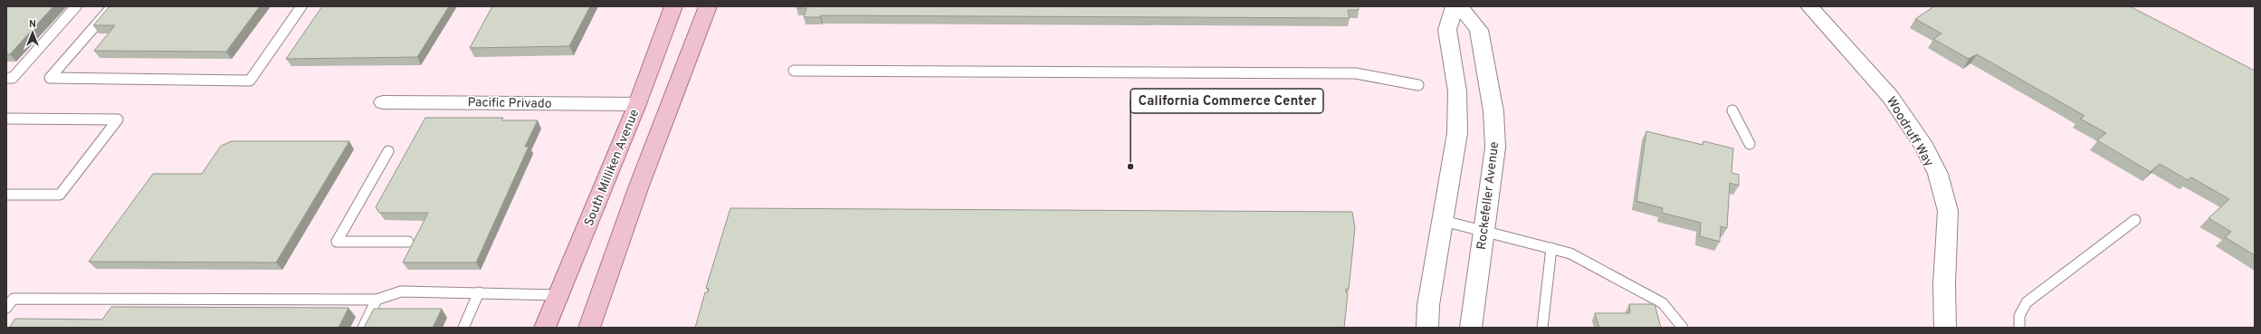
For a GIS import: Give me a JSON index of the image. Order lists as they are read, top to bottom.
{
  "streets": {
    "main road": ["South Milliken Avenue"],
    "street": ["Pacific Privado", "Woodruff Way", "Rockefeller Avenue"]
  },
  "crossings": [
    ["Pacific Privado", "South Milliken Avenue"]
  ],
  "places": ["California Commerce Center"],
  "north": "top"
}
